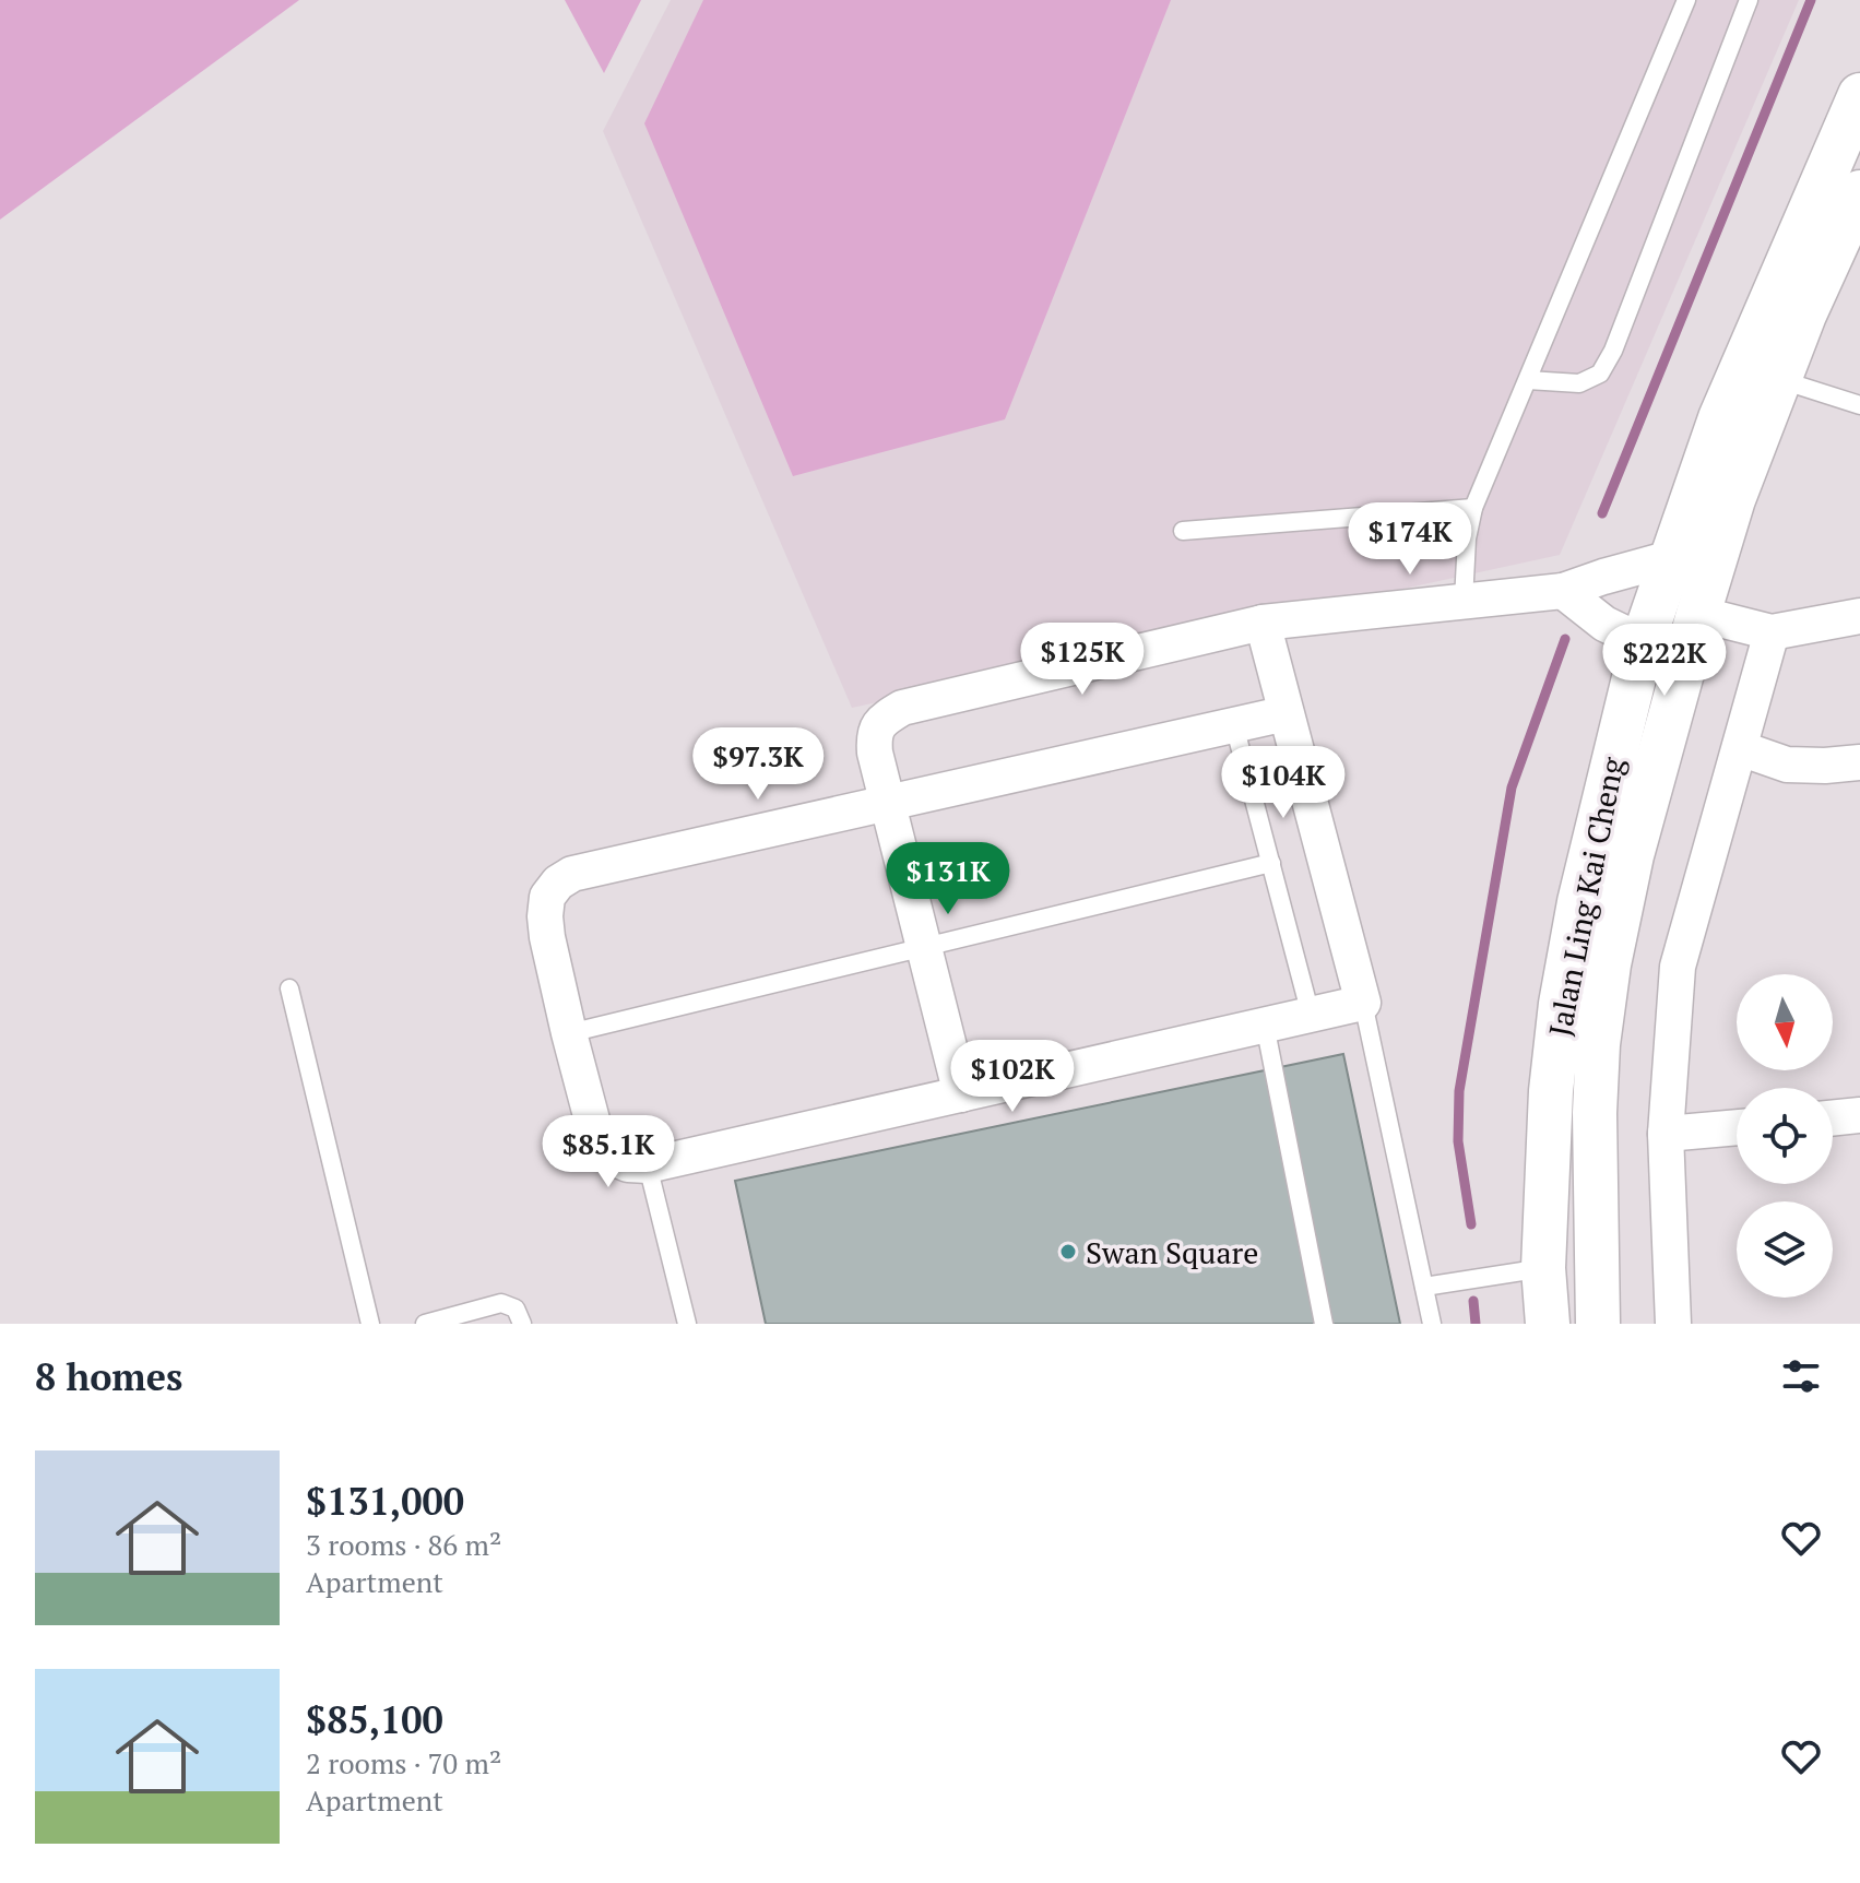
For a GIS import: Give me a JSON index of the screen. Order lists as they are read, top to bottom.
{
  "streets": {
    "street": ["Jalan Ling Kai Cheng"]
  },
  "places": ["Swan Square"],
  "north": "bottom",
  "page": {
    "price": [
      "$174K",
      "$125K",
      "$222K",
      "$97.3K",
      "$104K",
      "$131K",
      "$102K",
      "$85.1K"
    ],
    "heading": "8 homes",
    "list": [
      {
        "name": "$131,000",
        "note": "3 rooms · 86 m² · Apartment"
      },
      {
        "name": "$85,100",
        "note": "2 rooms · 70 m² · Apartment"
      }
    ]
  }
}
